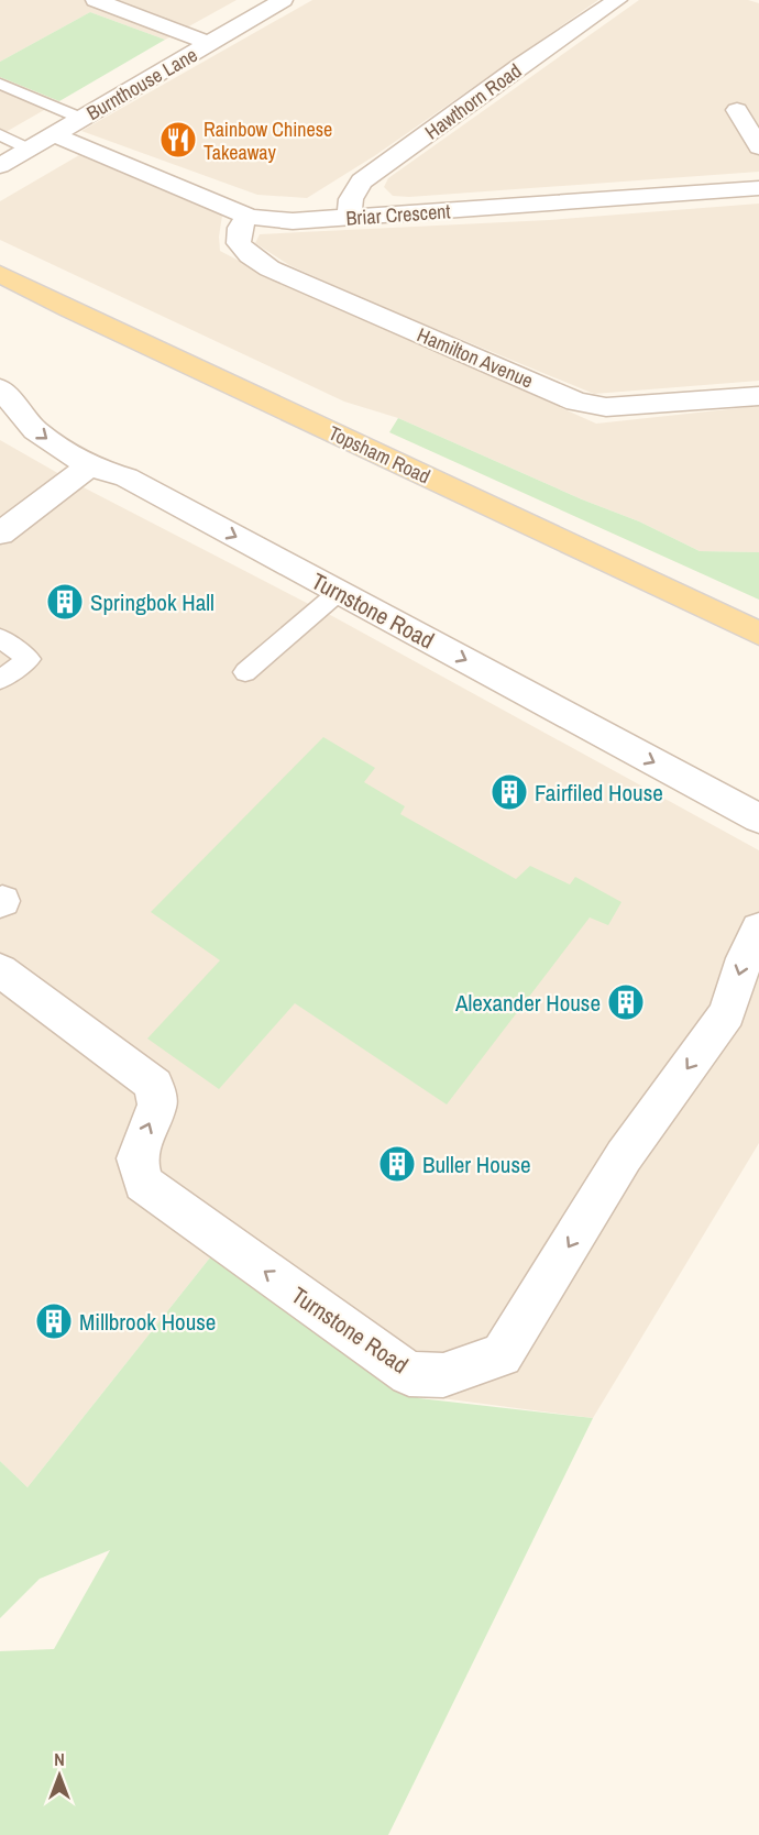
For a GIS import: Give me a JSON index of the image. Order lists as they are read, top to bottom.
{
  "streets": {
    "main road": ["Topsham Road"],
    "street": [
      "Burnthouse Lane",
      "Hawthorn Road",
      "Briar Crescent",
      "Hamilton Avenue",
      "Turnstone Road"
    ]
  },
  "crossings": [
    ["Burnthouse Lane", "Briar Crescent"],
    ["Hawthorn Road", "Briar Crescent"],
    ["Briar Crescent", "Hamilton Avenue"]
  ],
  "places": {
    "restaurant": ["Rainbow Chinese Takeaway"],
    "building": [
      "Springbok Hall",
      "Fairfiled House",
      "Alexander House",
      "Buller House",
      "Millbrook House"
    ]
  },
  "north": "top"
}
